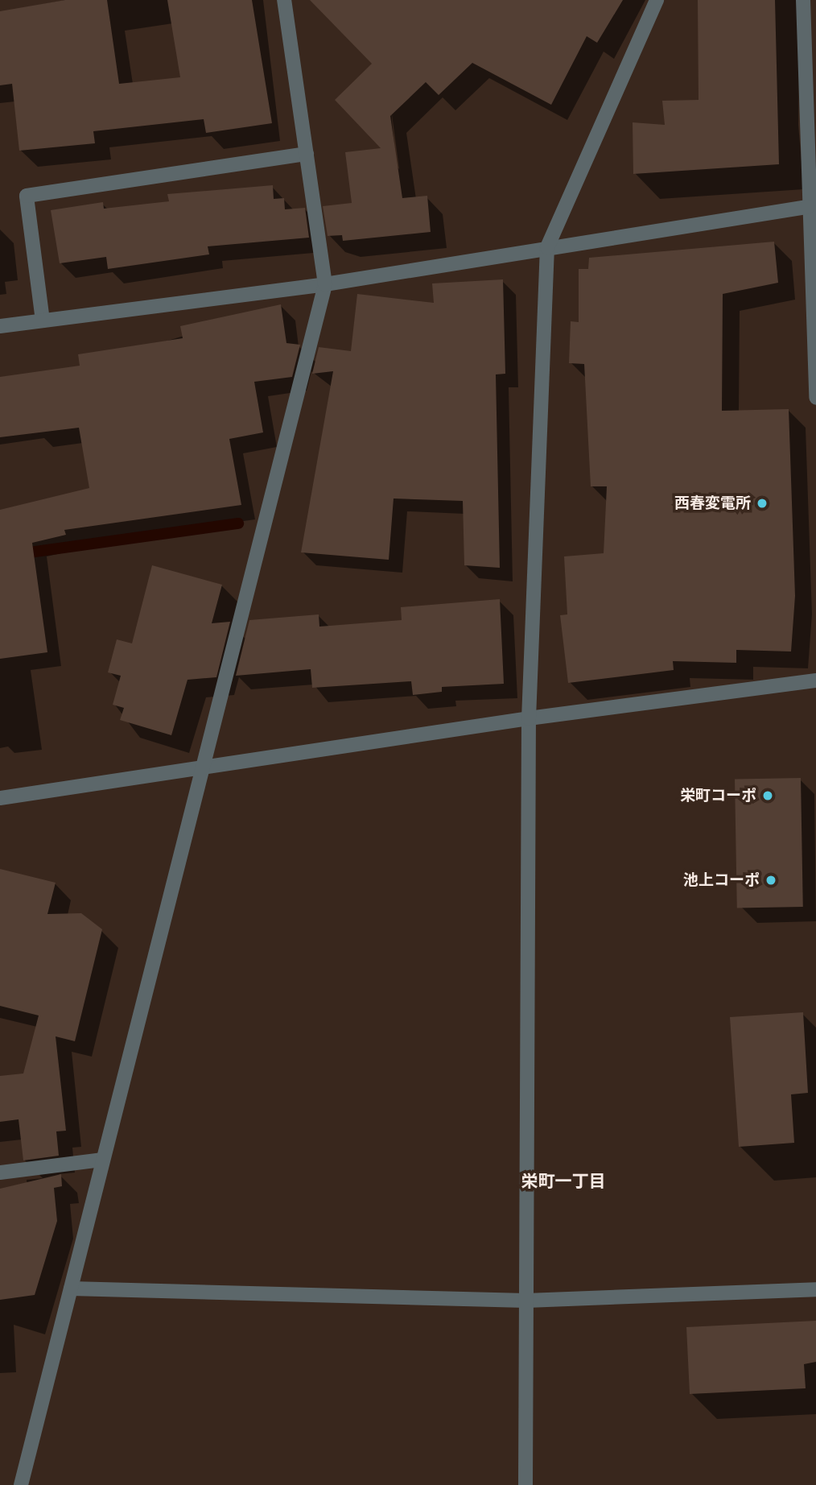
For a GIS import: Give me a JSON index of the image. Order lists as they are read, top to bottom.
{
  "districts": ["栄町一丁目"],
  "places": ["西春変電所", "栄町コーポ", "池上コーポ"]
}
